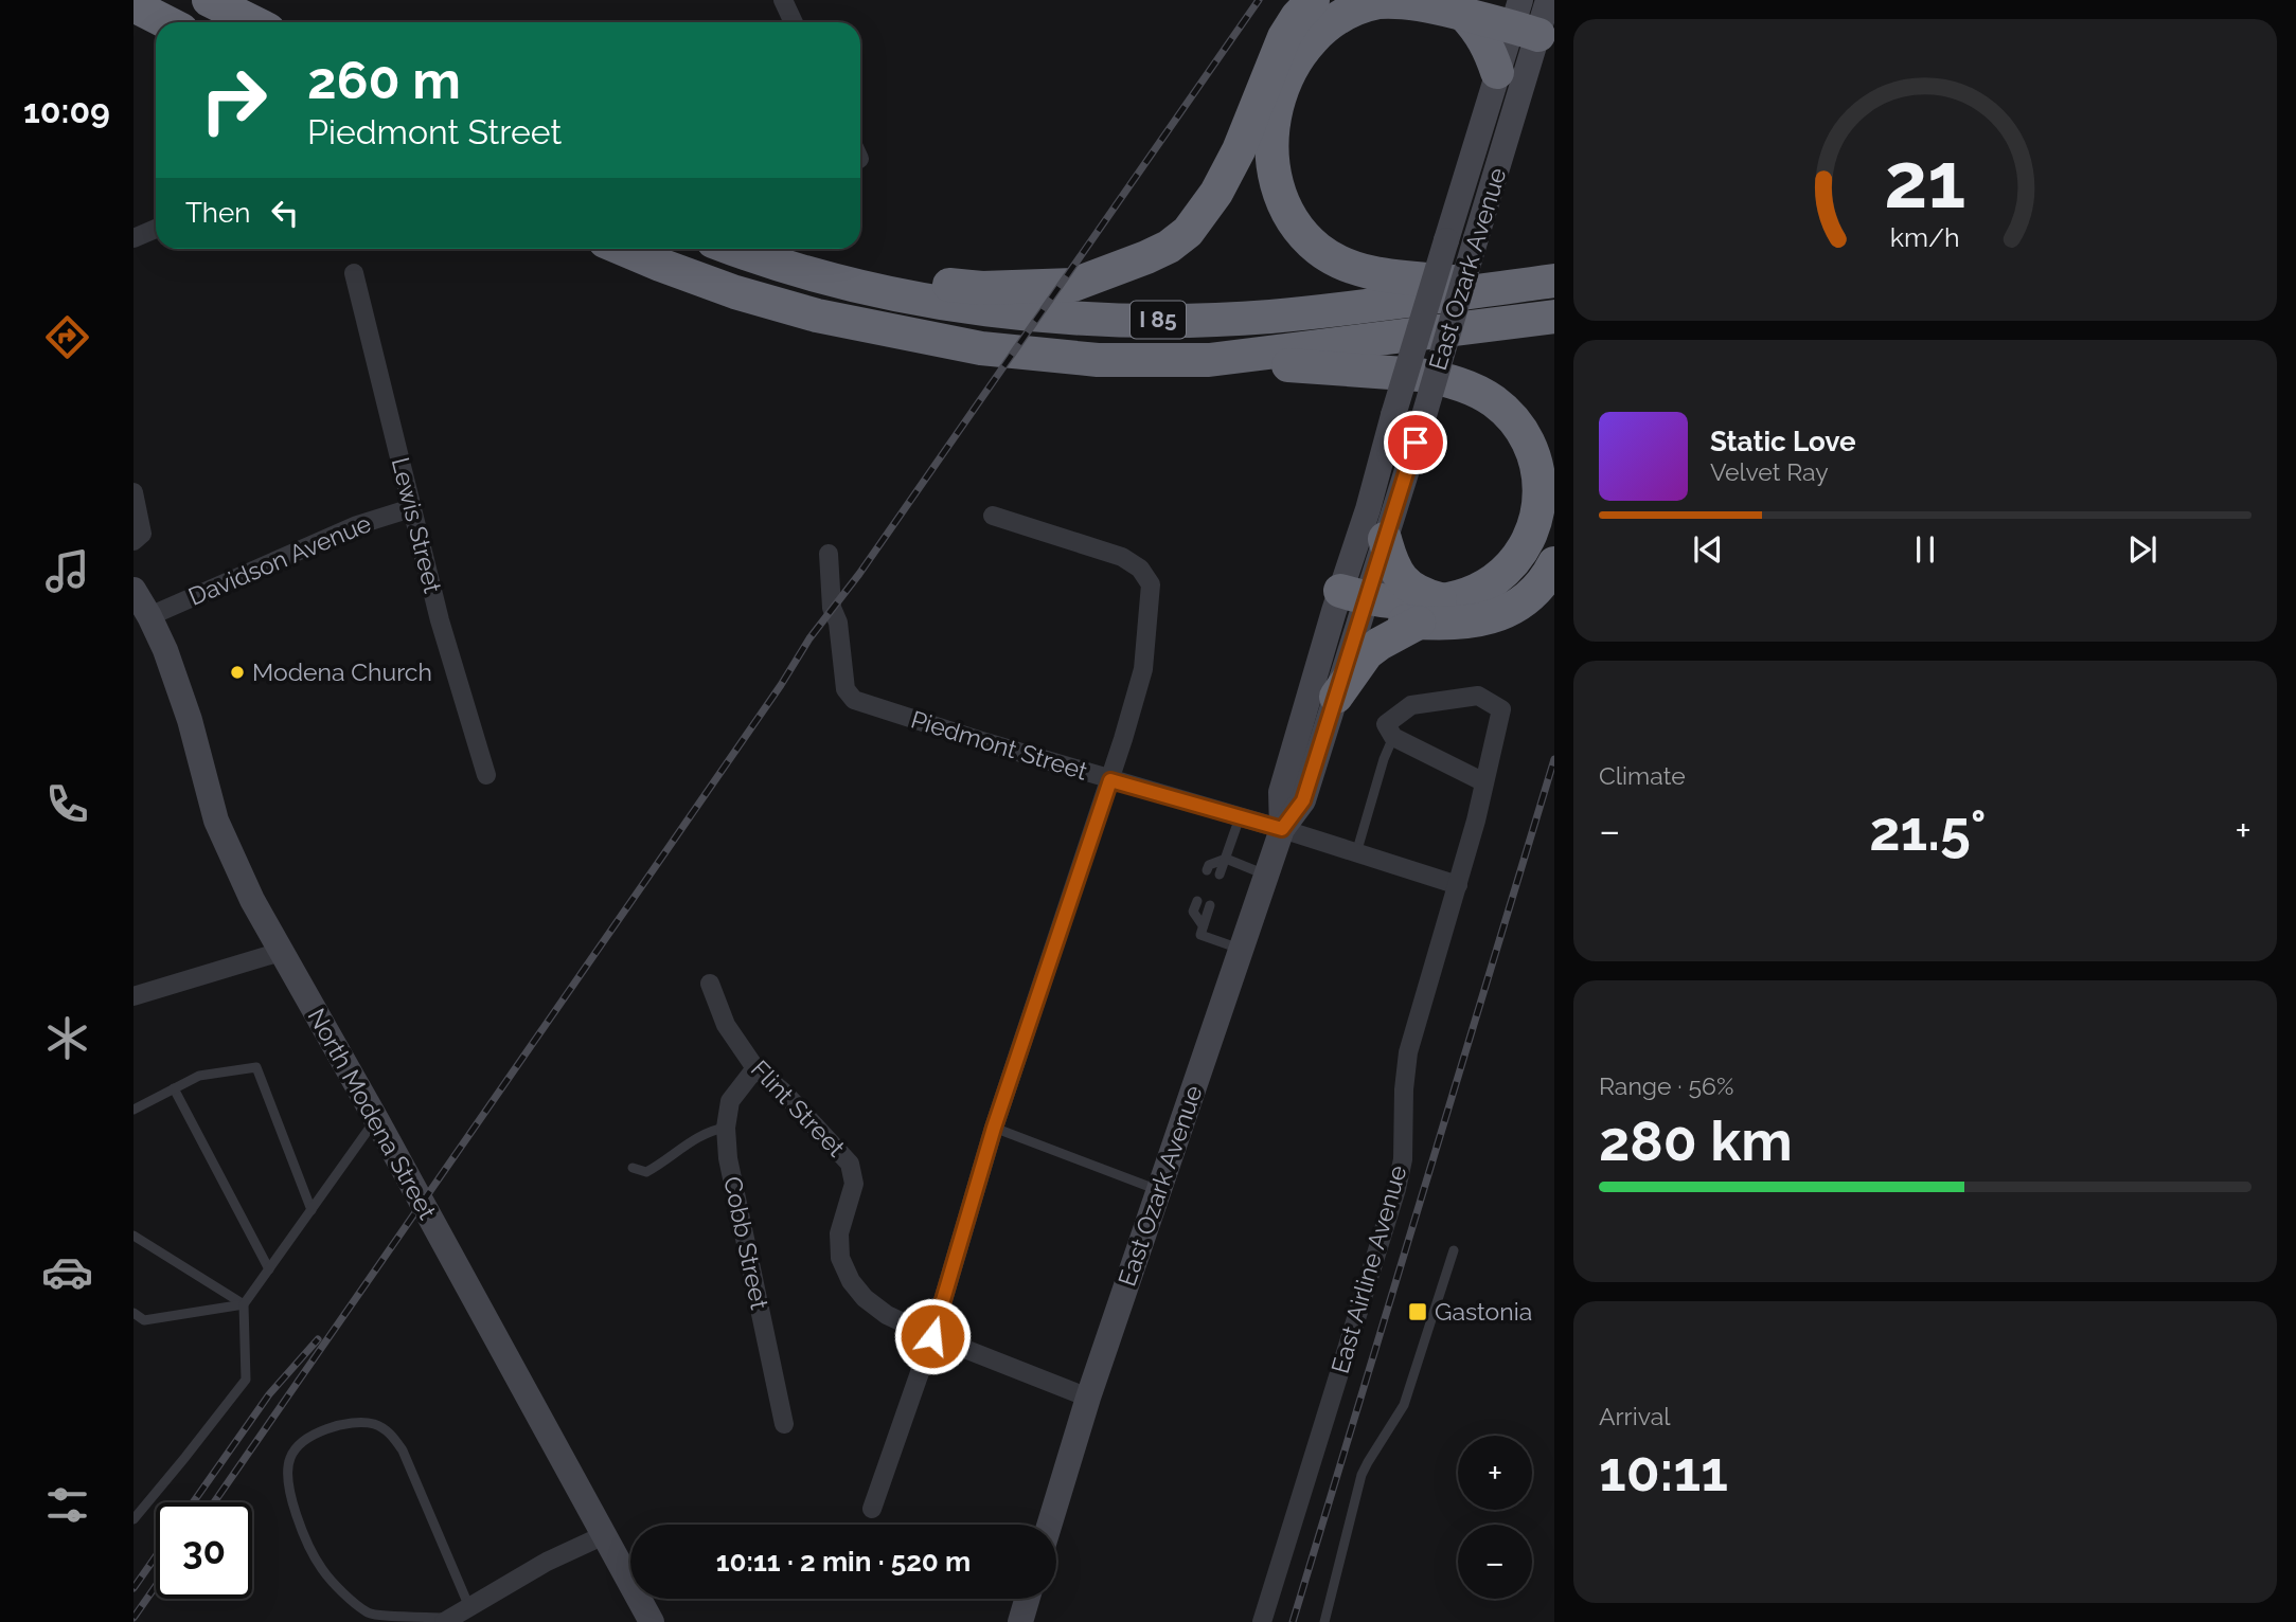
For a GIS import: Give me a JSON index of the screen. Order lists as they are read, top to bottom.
{
  "streets": {
    "highway": ["I 85"],
    "main road": ["East Ozark Avenue", "North Modena Street"],
    "street": [
      "Lewis Street",
      "Davidson Avenue",
      "Piedmont Street",
      "Flint Street",
      "Cobb Street",
      "East Airline Avenue"
    ]
  },
  "crossings": [
    ["East Ozark Avenue", "Piedmont Street"],
    ["East Ozark Avenue", "Flint Street"],
    ["Lewis Street", "Davidson Avenue"],
    ["Davidson Avenue", "North Modena Street"],
    ["Piedmont Street", "East Airline Avenue"],
    ["Flint Street", "Cobb Street"]
  ],
  "places": {
    "other": ["Modena Church"],
    "transit": ["Gastonia"]
  },
  "page": {
    "tabs": "10:09",
    "turn": ["260 m", "Piedmont Street"],
    "then": "Then",
    "song": ["Static Love", "Velvet Ray"],
    "tile": [
      "Climate",
      ["Range · 56%", "280 km"],
      ["Arrival", "10:11"]
    ],
    "heat": ["−", "21.5°", "+"],
    "map_buttons": ["+", "−"],
    "limit": "30",
    "trip": "10:11 · 2 min · 520 m",
    "gauge": ["21", "km/h"]
  }
}
